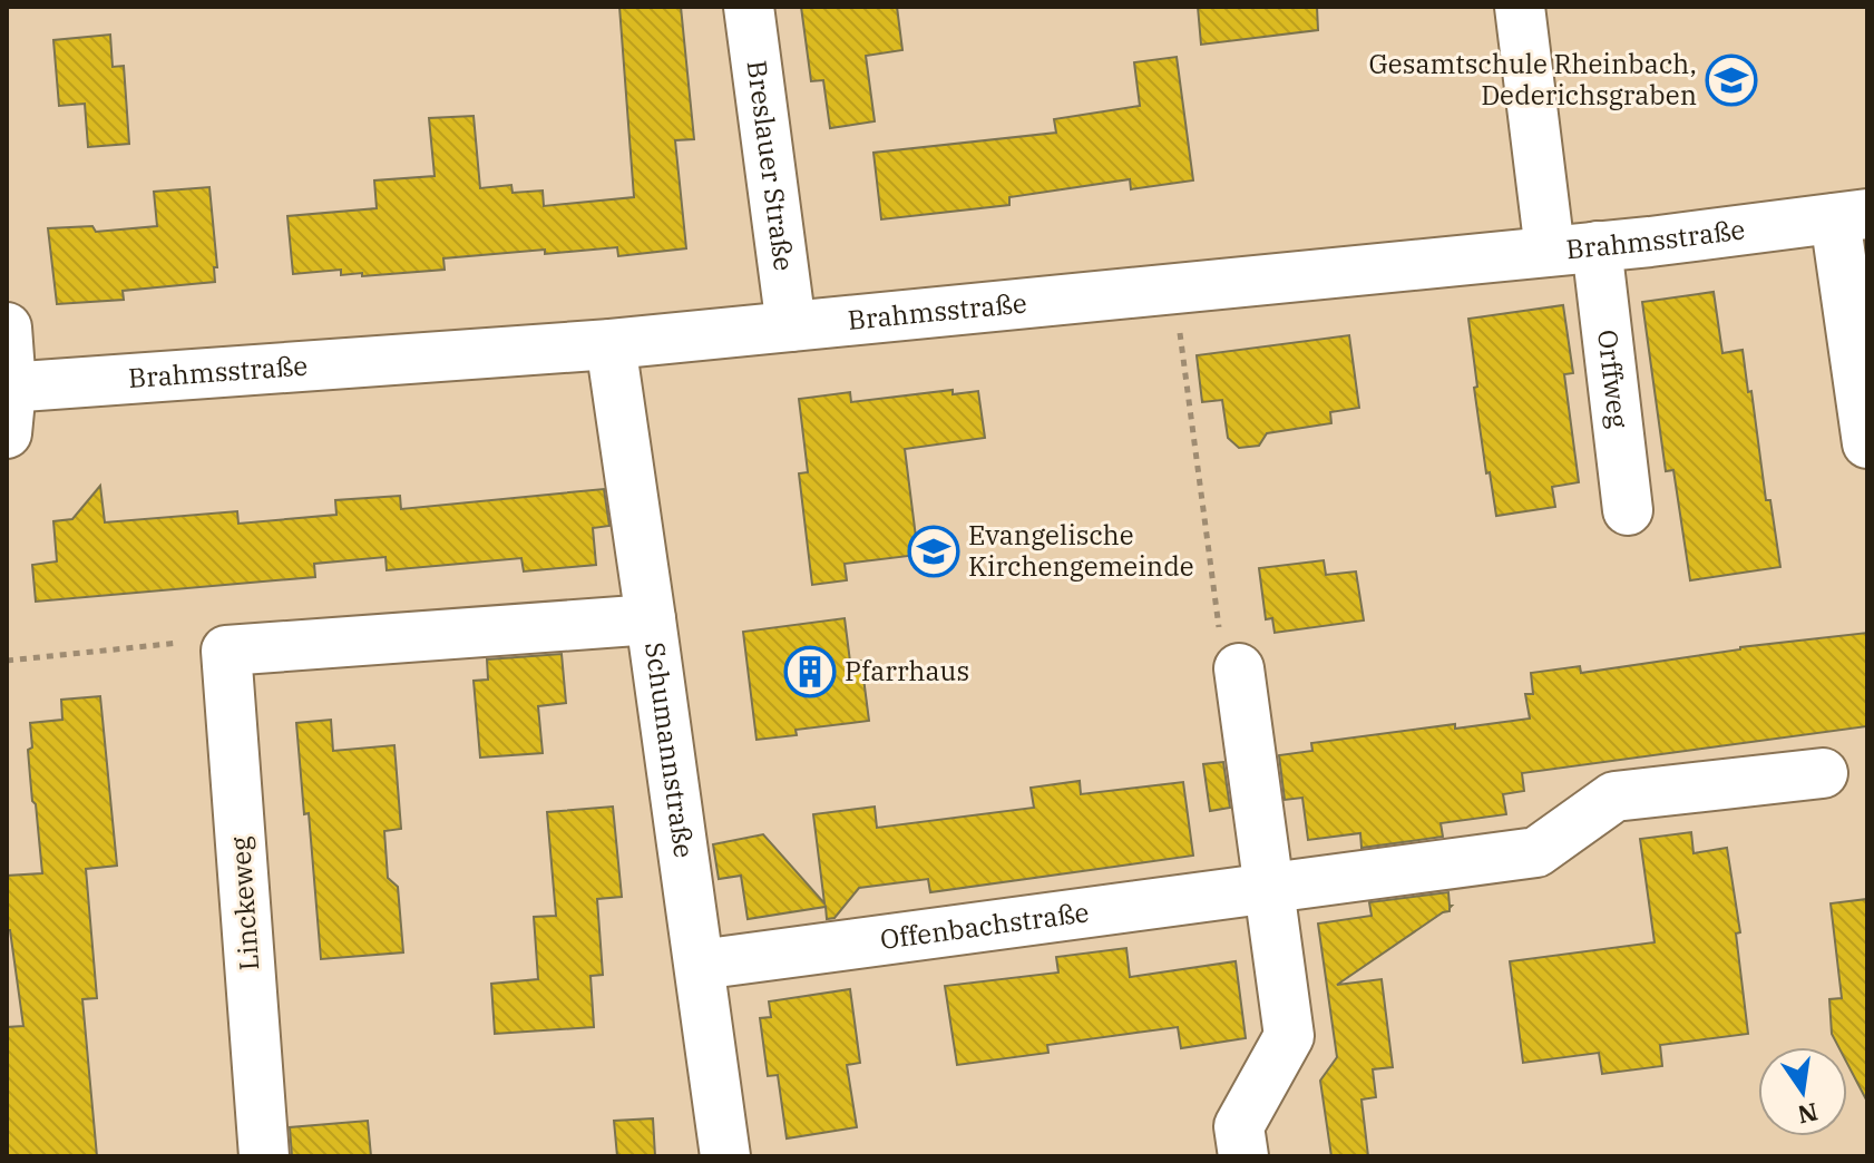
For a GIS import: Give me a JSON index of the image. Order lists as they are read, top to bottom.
{
  "streets": {
    "street": [
      "Breslauer Straße",
      "Brahmsstraße",
      "Orffweg",
      "Schumannstraße",
      "Linckeweg",
      "Offenbachstraße"
    ]
  },
  "crossings": [
    ["Breslauer Straße", "Brahmsstraße"],
    ["Brahmsstraße", "Orffweg"],
    ["Brahmsstraße", "Schumannstraße"],
    ["Schumannstraße", "Offenbachstraße"]
  ],
  "places": {
    "school or university": ["Gesamtschule Rheinbach, Dederichsgraben", "Evangelische Kirchengemeinde"],
    "building": ["Pfarrhaus"]
  },
  "north": "bottom"
}
